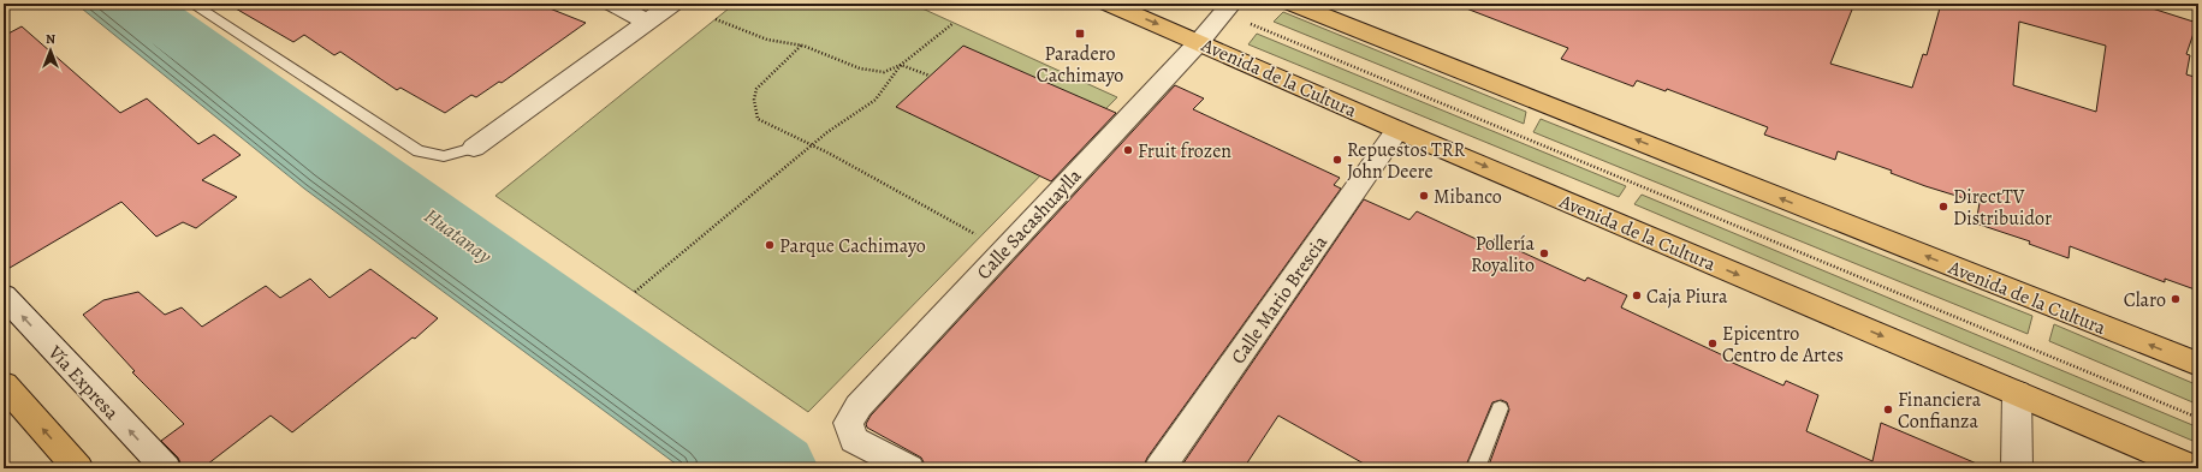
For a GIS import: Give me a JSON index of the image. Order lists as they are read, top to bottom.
{
  "streets": {
    "main road": ["Avenida de la Cultura"],
    "street": ["Calle Sacashuaylla", "Calle Mario Brescia", "Vía Expresa"]
  },
  "crossings": [
    ["Avenida de la Cultura", "Calle Sacashuaylla"],
    ["Avenida de la Cultura", "Calle Mario Brescia"]
  ],
  "one_way": ["Vía Expresa"],
  "water": ["Huatanay"],
  "places": {
    "transit": ["Paradero Cachimayo"],
    "other": [
      "Fruit frozen",
      "Repuestos TRR John Deere",
      "Mibanco",
      "DirectTV Distribuidor",
      "Parque Cachimayo",
      "Pollería Royalito",
      "Caja Piura",
      "Claro",
      "Epicentro Centro de Artes",
      "Financiera Confianza"
    ]
  },
  "north": "top"
}
